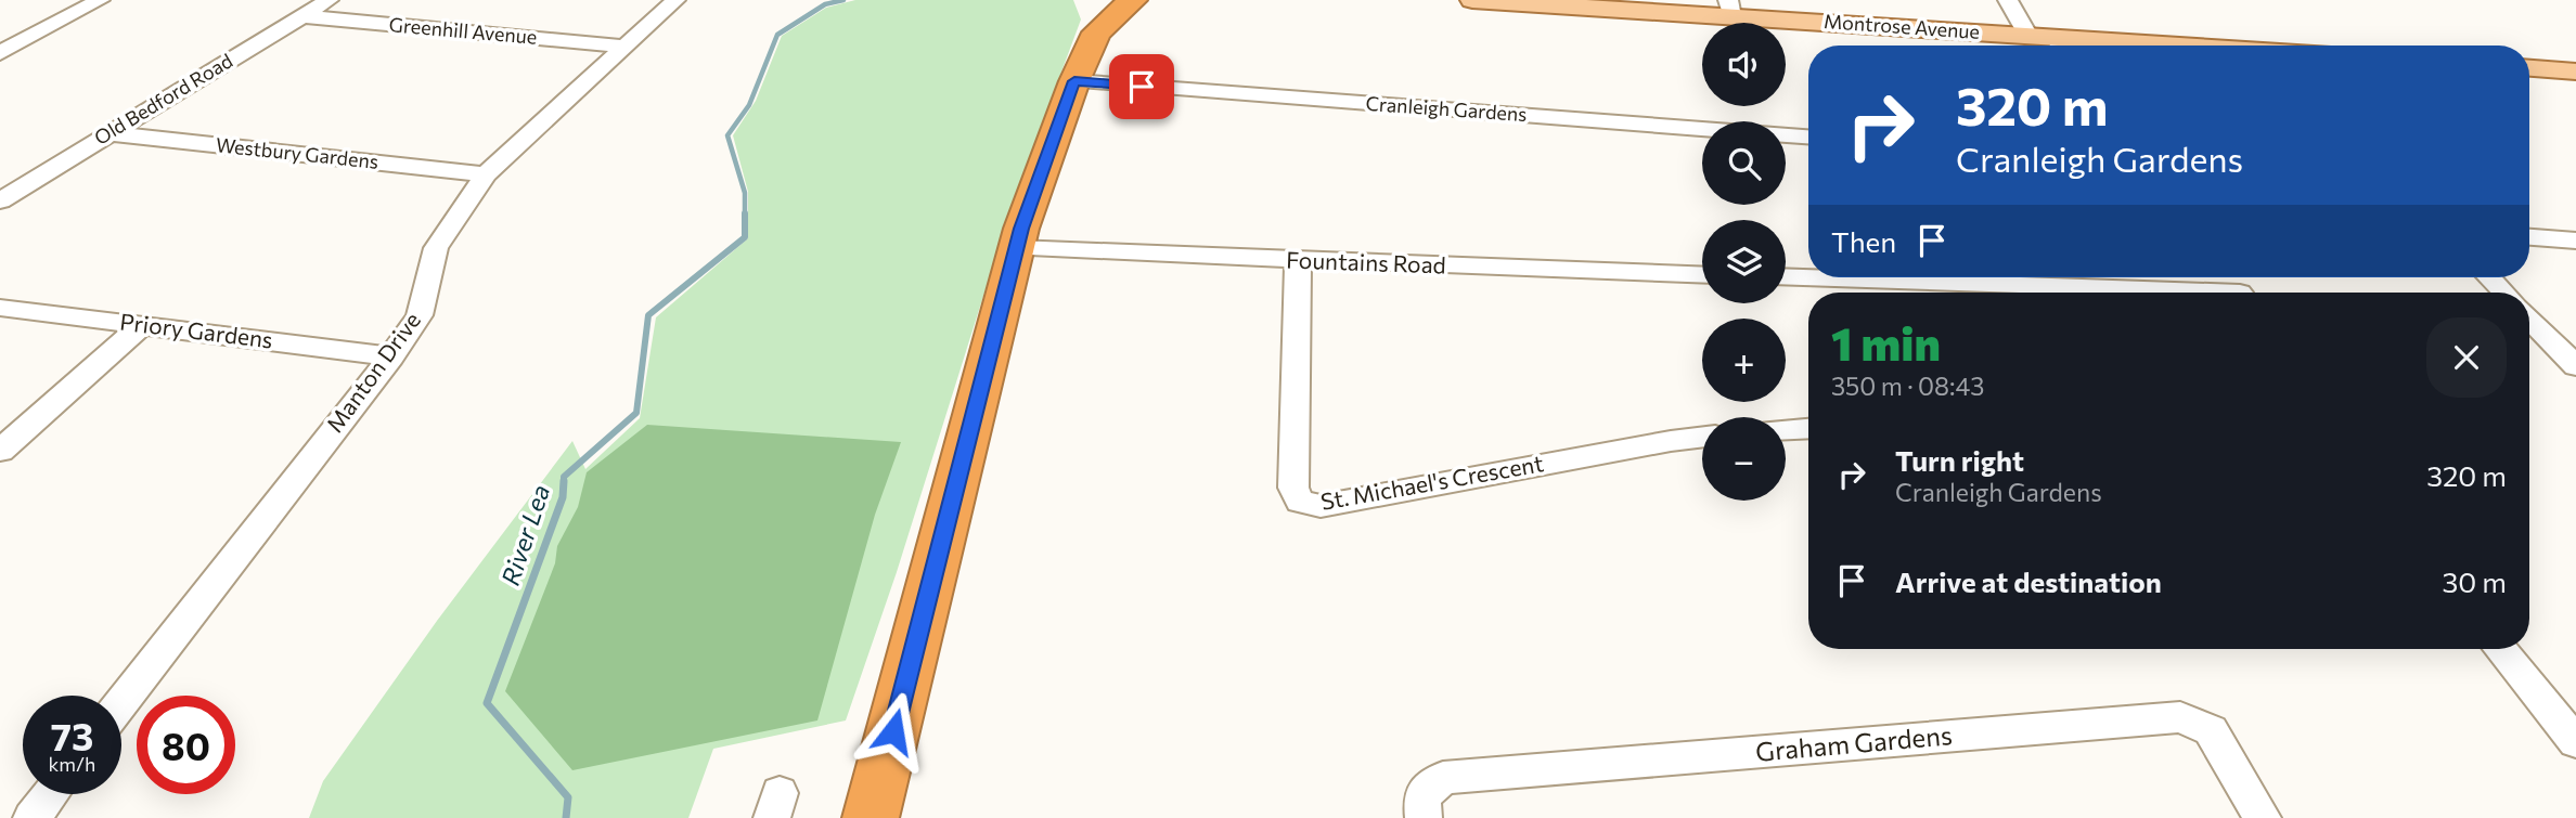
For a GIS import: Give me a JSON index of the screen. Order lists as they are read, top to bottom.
{
  "streets": {
    "main road": ["Montrose Avenue"],
    "street": [
      "Greenhill Avenue",
      "Old Bedford Road",
      "Cranleigh Gardens",
      "Westbury Gardens",
      "Fountains Road",
      "Priory Gardens",
      "Manton Drive",
      "St. Michael's Crescent",
      "Graham Gardens"
    ]
  },
  "crossings": [
    ["Greenhill Avenue", "Old Bedford Road"],
    ["Greenhill Avenue", "Manton Drive"],
    ["Old Bedford Road", "Westbury Gardens"],
    ["Westbury Gardens", "Manton Drive"],
    ["Fountains Road", "St. Michael's Crescent"],
    ["Priory Gardens", "Manton Drive"]
  ],
  "water": ["River Lea"],
  "page": {
    "map_buttons": ["+", "−"],
    "turn": ["320 m", "Cranleigh Gardens"],
    "then": "Then",
    "heading": ["1 min", "350 m · 08:43"],
    "list": [
      {
        "name": "Turn right",
        "note": "Cranleigh Gardens",
        "value": "320 m"
      },
      {
        "name": "Arrive at destination",
        "value": "30 m"
      }
    ],
    "speed": "73 km/h",
    "limit": "80"
  }
}
